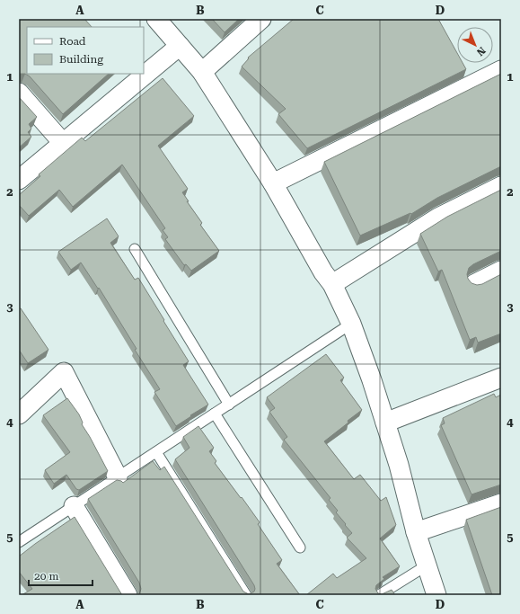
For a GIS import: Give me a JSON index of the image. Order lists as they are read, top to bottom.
{
  "legend": ["Road", "Building"],
  "scale_bar": "20 m",
  "north": "bottom right",
  "grid": {
    "columns": [
      "A",
      "B",
      "C",
      "D"
    ],
    "rows": [
      "1",
      "2",
      "3",
      "4",
      "5"
    ]
  }
}
